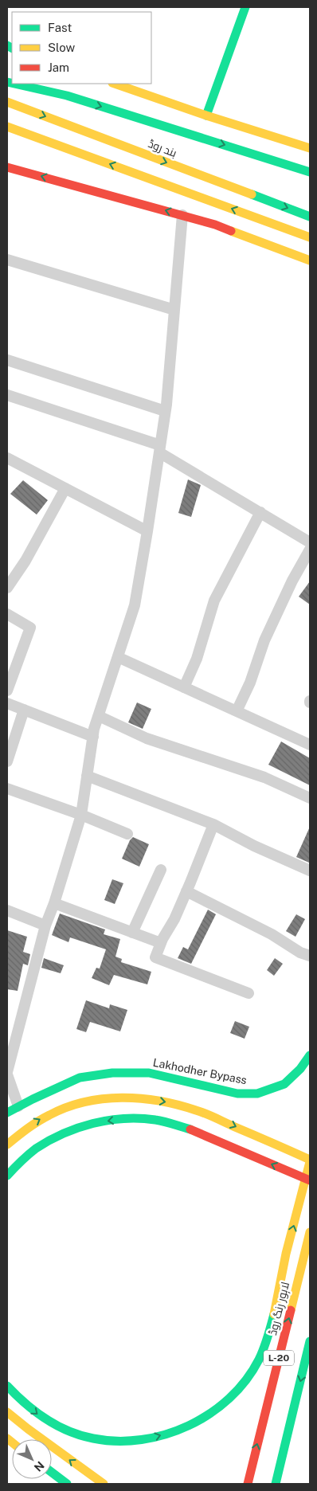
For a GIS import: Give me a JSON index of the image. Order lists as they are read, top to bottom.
{
  "streets": {
    "main road": [
      "بند روڈ",
      "Lakhodher Bypass",
      "لاہور رنگ روڈ",
      "L-20"
    ]
  },
  "legend": ["Fast", "Slow", "Jam"],
  "north": "bottom right"
}
